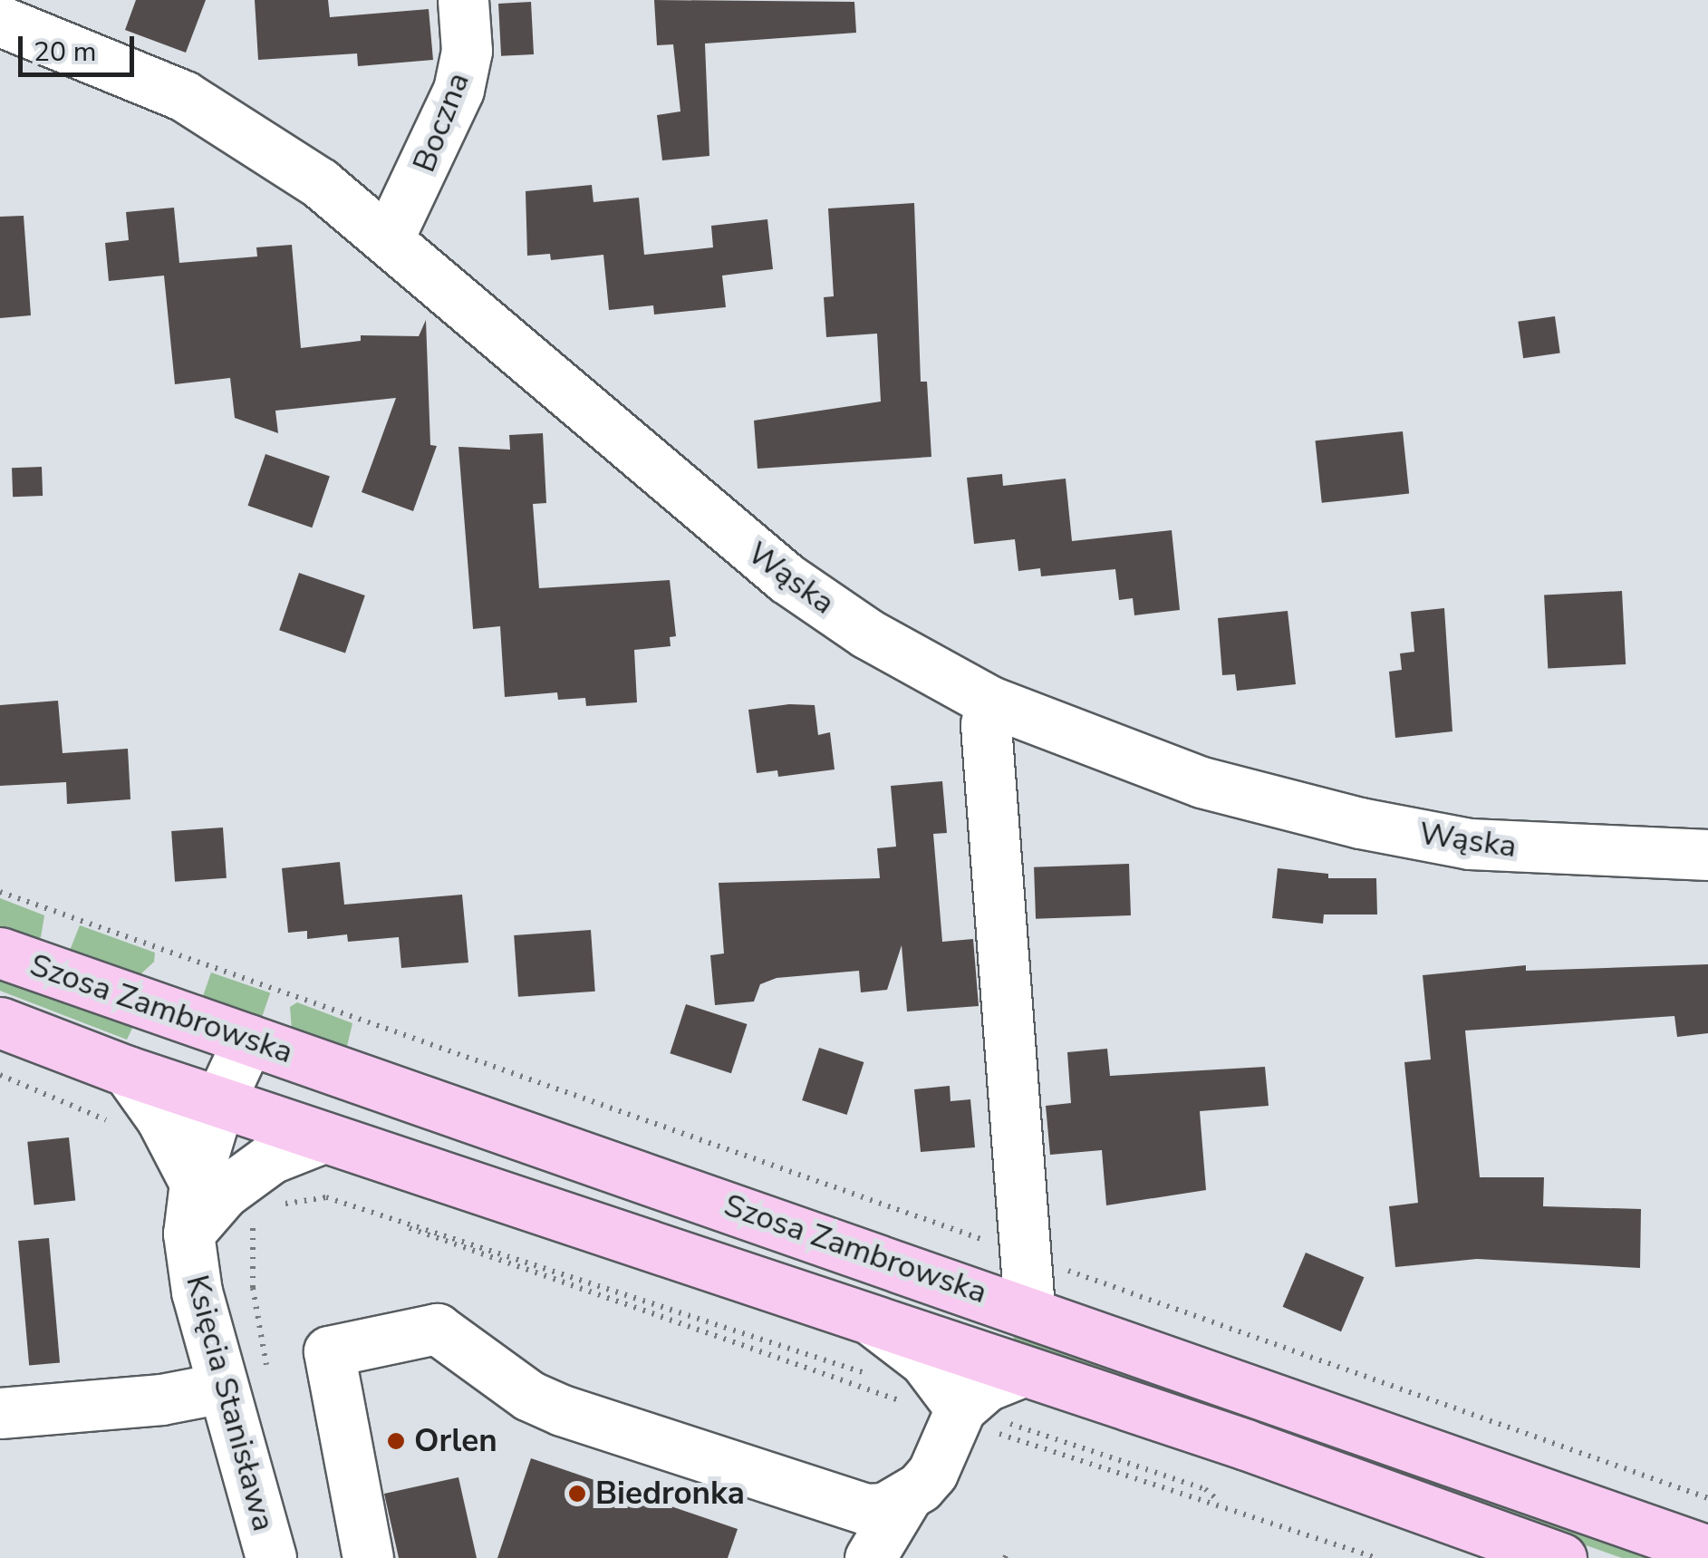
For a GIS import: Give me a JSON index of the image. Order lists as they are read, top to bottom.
{
  "streets": {
    "main road": ["Szosa Zambrowska"],
    "street": ["Boczna", "Wąska", "Księcia Stanisława"]
  },
  "crossings": [
    ["Boczna", "Wąska"],
    ["Szosa Zambrowska", "Księcia Stanisława"]
  ],
  "places": ["Orlen", "Biedronka"],
  "scale_bar": "20 m"
}
